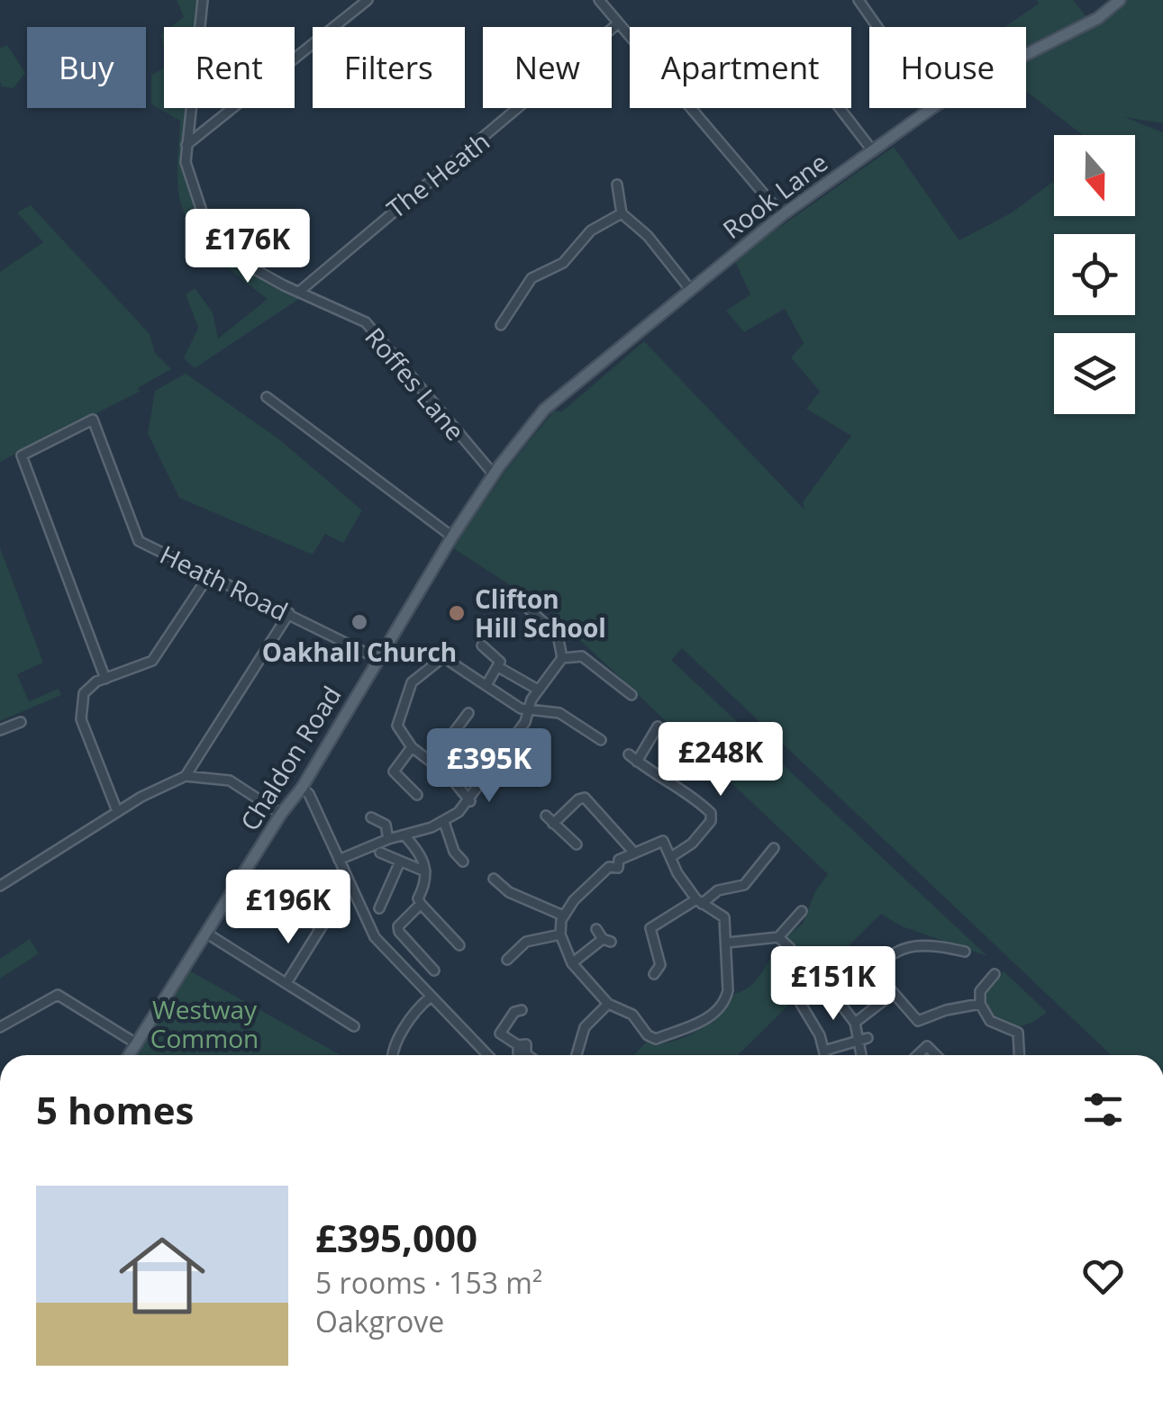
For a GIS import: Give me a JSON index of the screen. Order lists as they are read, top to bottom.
{
  "streets": {
    "main road": ["Rook Lane", "Chaldon Road"],
    "street": ["The Heath", "Roffes Lane", "Heath Road"]
  },
  "crossings": [
    ["The Heath", "Roffes Lane"],
    ["Rook Lane", "Roffes Lane"],
    ["Rook Lane", "Chaldon Road"],
    ["Roffes Lane", "Chaldon Road"],
    ["Heath Road", "Chaldon Road"]
  ],
  "parks": ["Westway Common"],
  "places": ["Clifton Hill School", "Oakhall Church"],
  "north": "bottom",
  "page": {
    "chip": [
      "Buy",
      "Rent",
      "Filters",
      "New",
      "Apartment",
      "House"
    ],
    "price": [
      "£176K",
      "£248K",
      "£395K",
      "£196K",
      "£151K"
    ],
    "heading": "5 homes",
    "list": [
      {
        "name": "£395,000",
        "note": "5 rooms · 153 m² · Oakgrove"
      }
    ]
  }
}
